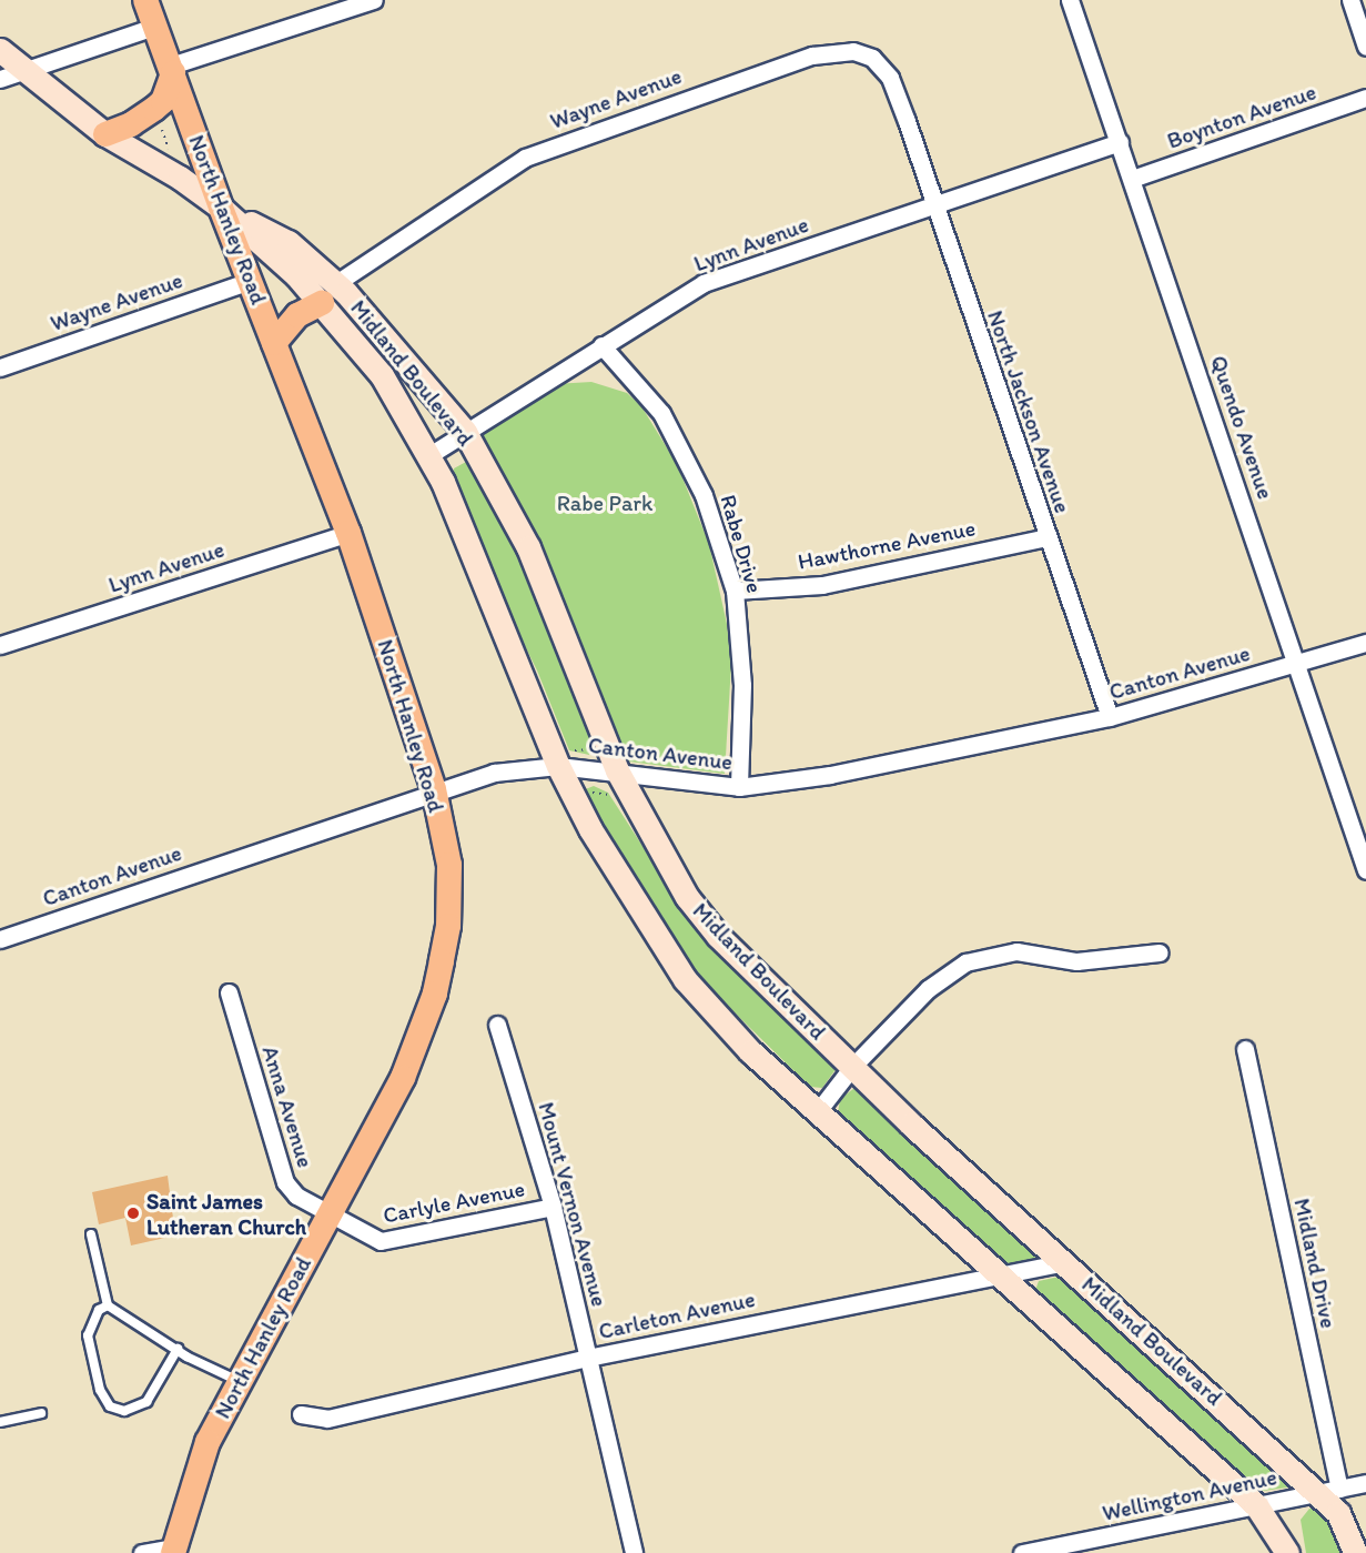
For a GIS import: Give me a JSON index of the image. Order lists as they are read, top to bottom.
{
  "streets": {
    "main road": ["North Hanley Road", "Midland Boulevard"],
    "street": [
      "Wayne Avenue",
      "Boynton Avenue",
      "Lynn Avenue",
      "North Jackson Avenue",
      "Quendo Avenue",
      "Rabe Drive",
      "Hawthorne Avenue",
      "Canton Avenue",
      "Anna Avenue",
      "Carlyle Avenue",
      "Mount Vernon Avenue",
      "Midland Drive",
      "Carleton Avenue",
      "Wellington Avenue"
    ]
  },
  "crossings": [
    ["Wayne Avenue", "North Hanley Road"],
    ["Wayne Avenue", "Midland Boulevard"],
    ["Wayne Avenue", "North Jackson Avenue"],
    ["Boynton Avenue", "Quendo Avenue"],
    ["North Hanley Road", "Lynn Avenue"],
    ["North Hanley Road", "Midland Boulevard"],
    ["North Hanley Road", "Canton Avenue"],
    ["North Hanley Road", "Anna Avenue"],
    ["North Hanley Road", "Carlyle Avenue"],
    ["Lynn Avenue", "Midland Boulevard"],
    ["Lynn Avenue", "North Jackson Avenue"],
    ["Lynn Avenue", "Quendo Avenue"],
    ["Lynn Avenue", "Rabe Drive"],
    ["Midland Boulevard", "Canton Avenue"],
    ["Midland Boulevard", "Midland Drive"],
    ["Midland Boulevard", "Carleton Avenue"],
    ["Midland Boulevard", "Wellington Avenue"],
    ["North Jackson Avenue", "Hawthorne Avenue"],
    ["North Jackson Avenue", "Canton Avenue"],
    ["Quendo Avenue", "Canton Avenue"],
    ["Rabe Drive", "Hawthorne Avenue"],
    ["Rabe Drive", "Canton Avenue"],
    ["Anna Avenue", "Carlyle Avenue"],
    ["Carlyle Avenue", "Mount Vernon Avenue"],
    ["Mount Vernon Avenue", "Carleton Avenue"],
    ["Midland Drive", "Wellington Avenue"]
  ],
  "parks": ["Rabe Park"],
  "places": ["Saint James Lutheran Church"]
}
